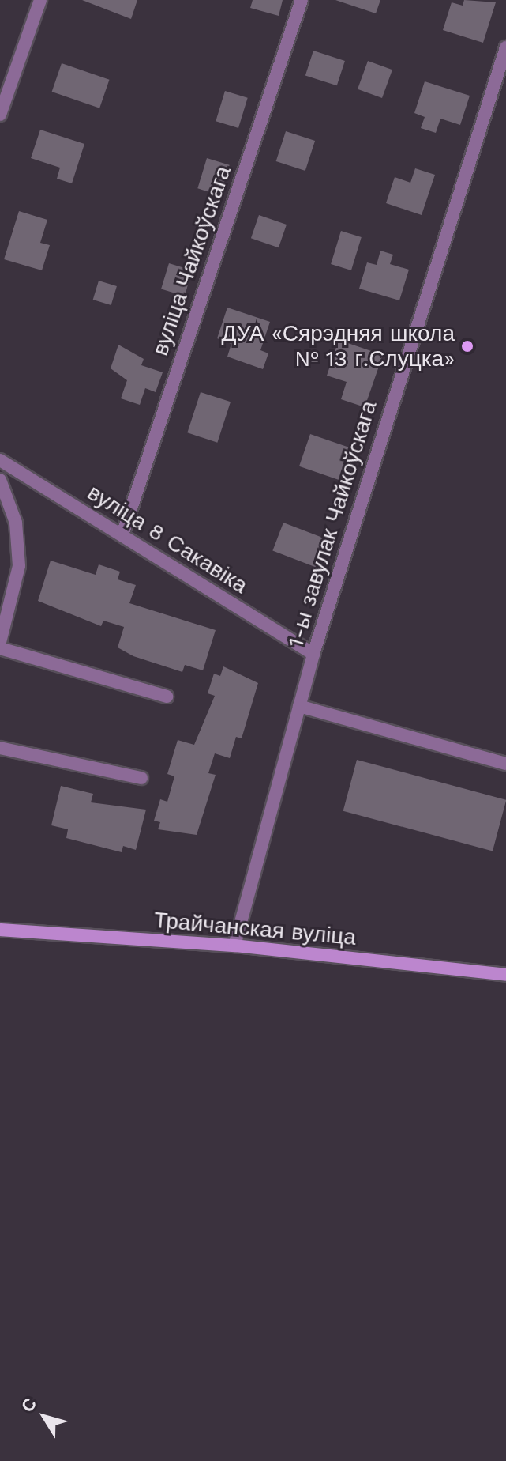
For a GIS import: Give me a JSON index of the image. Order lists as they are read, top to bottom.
{
  "streets": {
    "street": [
      "вуліца Чайкоўскага",
      "1-ы завулак Чайкоўскага",
      "вуліца 8 Сакавіка",
      "Трайчанская вуліца"
    ]
  },
  "crossings": [
    ["вуліца Чайкоўскага", "вуліца 8 Сакавіка"],
    ["1-ы завулак Чайкоўскага", "вуліца 8 Сакавіка"],
    ["1-ы завулак Чайкоўскага", "Трайчанская вуліца"]
  ],
  "places": ["ДУА «Сярэдняя школа № 13 г.Слуцка»"],
  "north": "top left"
}
